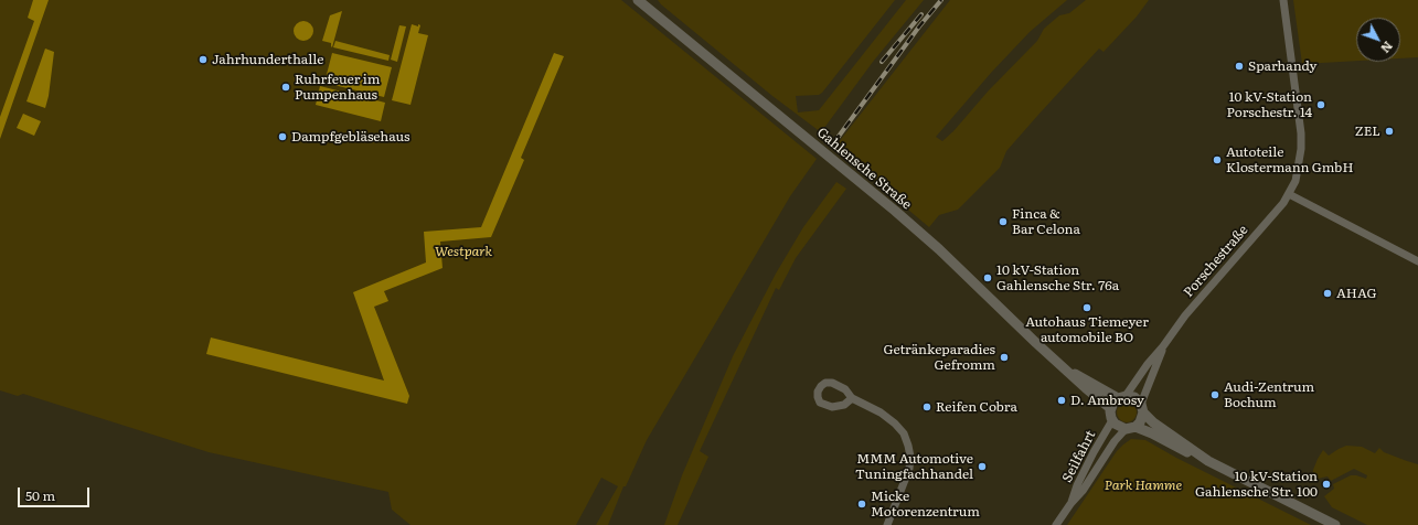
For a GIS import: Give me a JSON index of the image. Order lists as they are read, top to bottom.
{
  "streets": {
    "street": ["Gahlensche Straße", "Porschestraße", "Seilfahrt"]
  },
  "crossings": [
    ["Gahlensche Straße", "Porschestraße"],
    ["Gahlensche Straße", "Seilfahrt"],
    ["Porschestraße", "Seilfahrt"]
  ],
  "parks": ["Westpark", "Park Hamme"],
  "places": [
    "Jahrhunderthalle",
    "Sparhandy",
    "Ruhrfeuer im Pumpenhaus",
    "10 kV-Station Porschestr. 14",
    "ZEL",
    "Dampfgebläsehaus",
    "Autoteile Klostermann GmbH",
    "Finca & Bar Celona",
    "10 kV-Station Gahlensche Str. 76a",
    "AHAG",
    "Autohaus Tiemeyer automobile BO",
    "Getränkeparadies Gefromm",
    "Audi-Zentrum Bochum",
    "D. Ambrosy",
    "Reifen Cobra",
    "MMM Automotive Tuningfachhandel",
    "10 kV-Station Gahlensche Str. 100",
    "Micke Motorenzentrum"
  ],
  "scale_bar": "50 m",
  "north": "bottom right"
}
